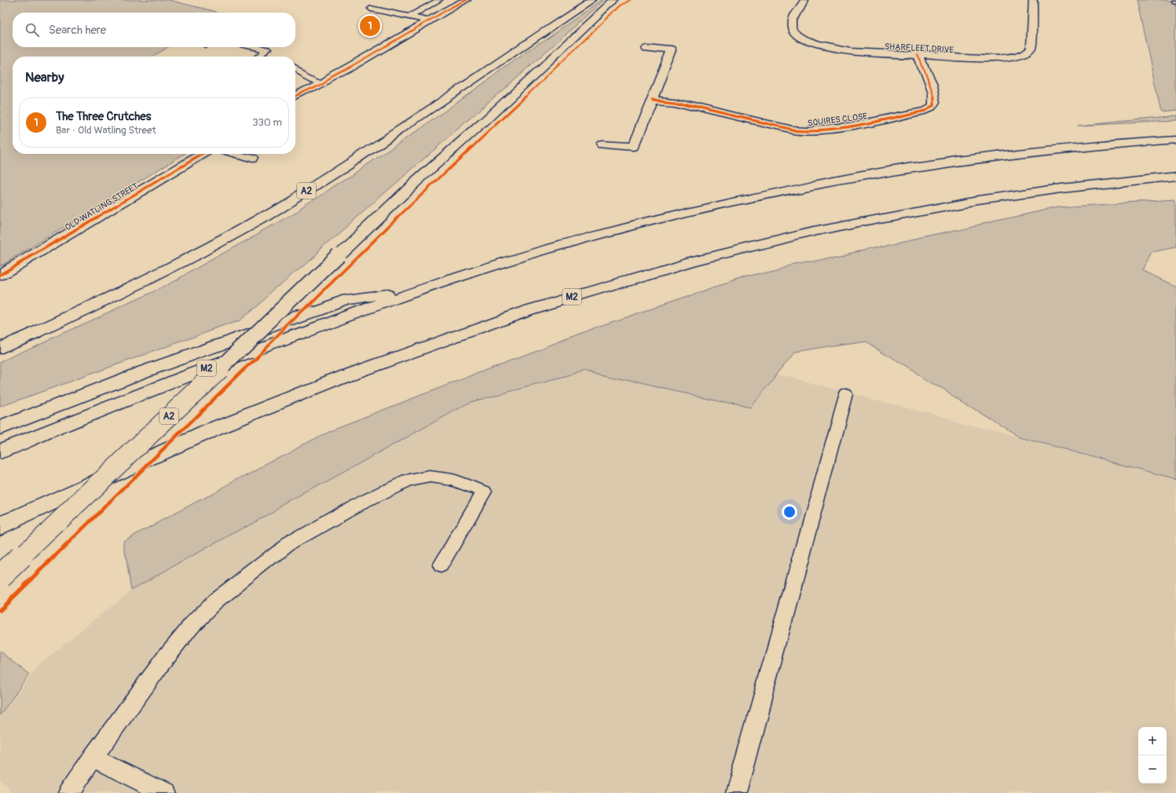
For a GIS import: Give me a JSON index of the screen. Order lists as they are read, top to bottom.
{
  "streets": {
    "main road": [
      "SHARFLEET DRIVE",
      "SQUIRES CLOSE",
      "A2",
      "OLD WATLING STREET",
      "M2"
    ]
  },
  "crossings": [
    ["SHARFLEET DRIVE", "SQUIRES CLOSE"]
  ],
  "page": {
    "search": "Search here",
    "pins": "1",
    "heading": "Nearby",
    "list": [
      {
        "mark": "1",
        "name": "The Three Crutches",
        "note": "Bar · Old Watling Street",
        "value": "330 m"
      }
    ],
    "map_buttons": ["+", "−"]
  }
}
